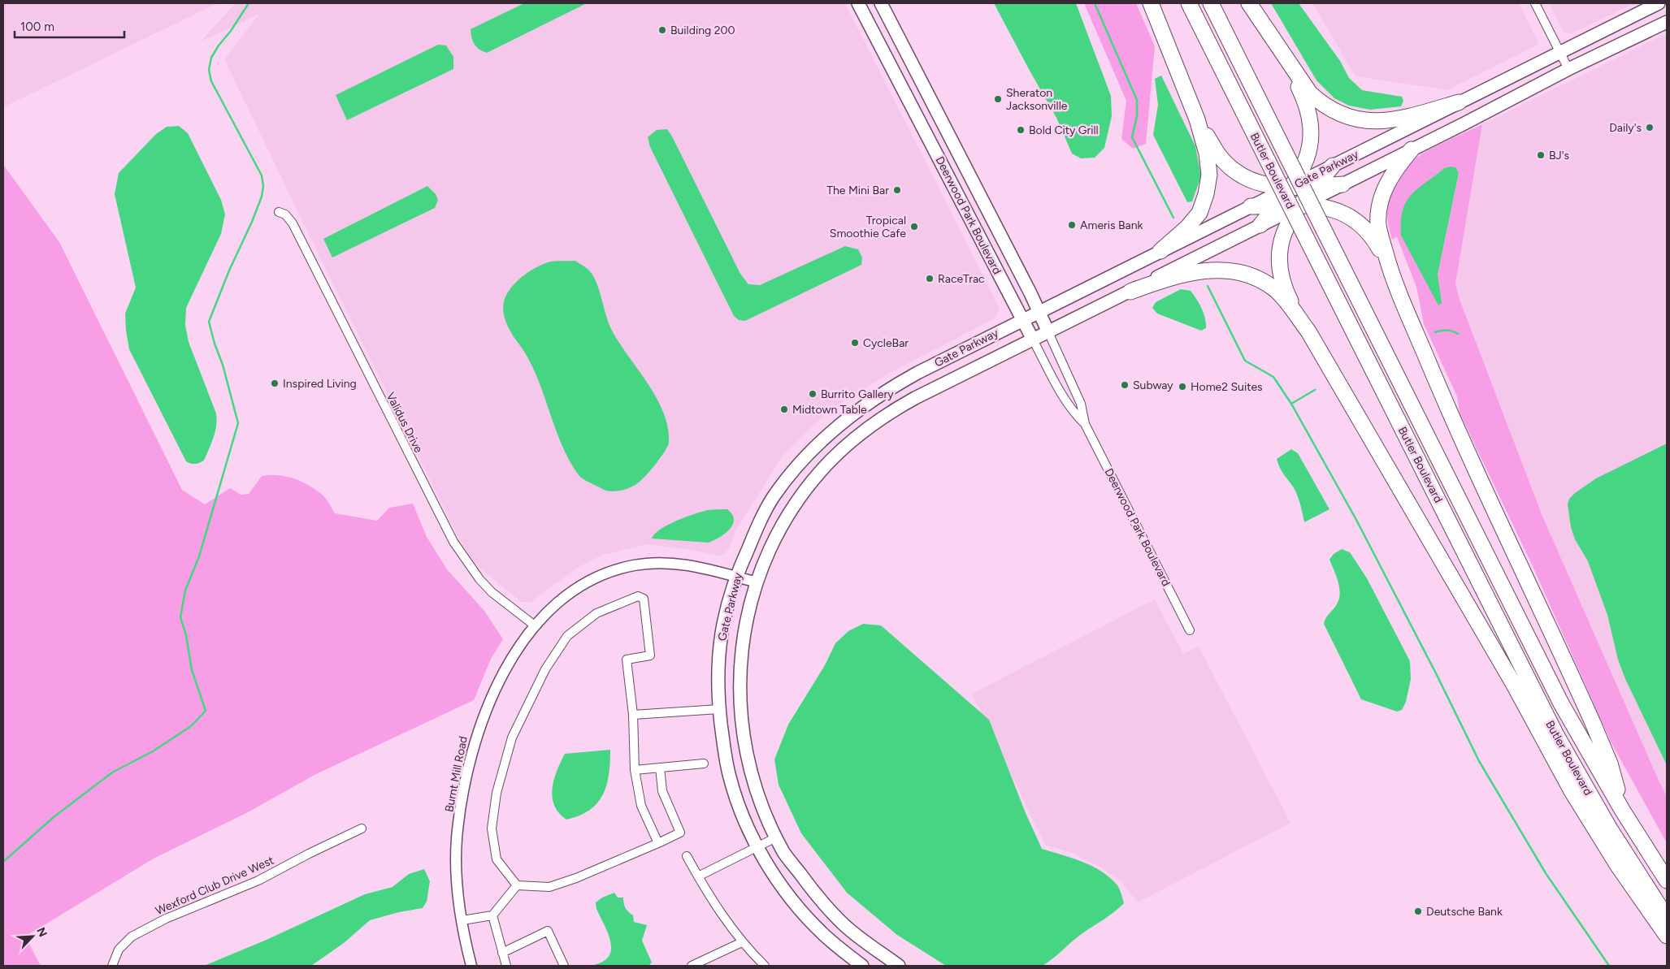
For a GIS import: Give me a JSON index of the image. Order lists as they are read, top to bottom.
{
  "streets": {
    "highway": ["Butler Boulevard"],
    "main road": ["Gate Parkway", "Deerwood Park Boulevard"],
    "street": ["Validus Drive", "Burnt Mill Road", "Wexford Club Drive West"]
  },
  "crossings": [
    ["Gate Parkway", "Deerwood Park Boulevard"],
    ["Gate Parkway", "Burnt Mill Road"],
    ["Validus Drive", "Burnt Mill Road"]
  ],
  "places": [
    "Building 200",
    "Sheraton Jacksonville",
    "Daily's",
    "Bold City Grill",
    "BJ's",
    "The Mini Bar",
    "Ameris Bank",
    "Tropical Smoothie Cafe",
    "RaceTrac",
    "CycleBar",
    "Inspired Living",
    "Subway",
    "Home2 Suites",
    "Burrito Gallery",
    "Midtown Table",
    "Deutsche Bank"
  ],
  "scale_bar": "100 m",
  "north": "top right"
}
